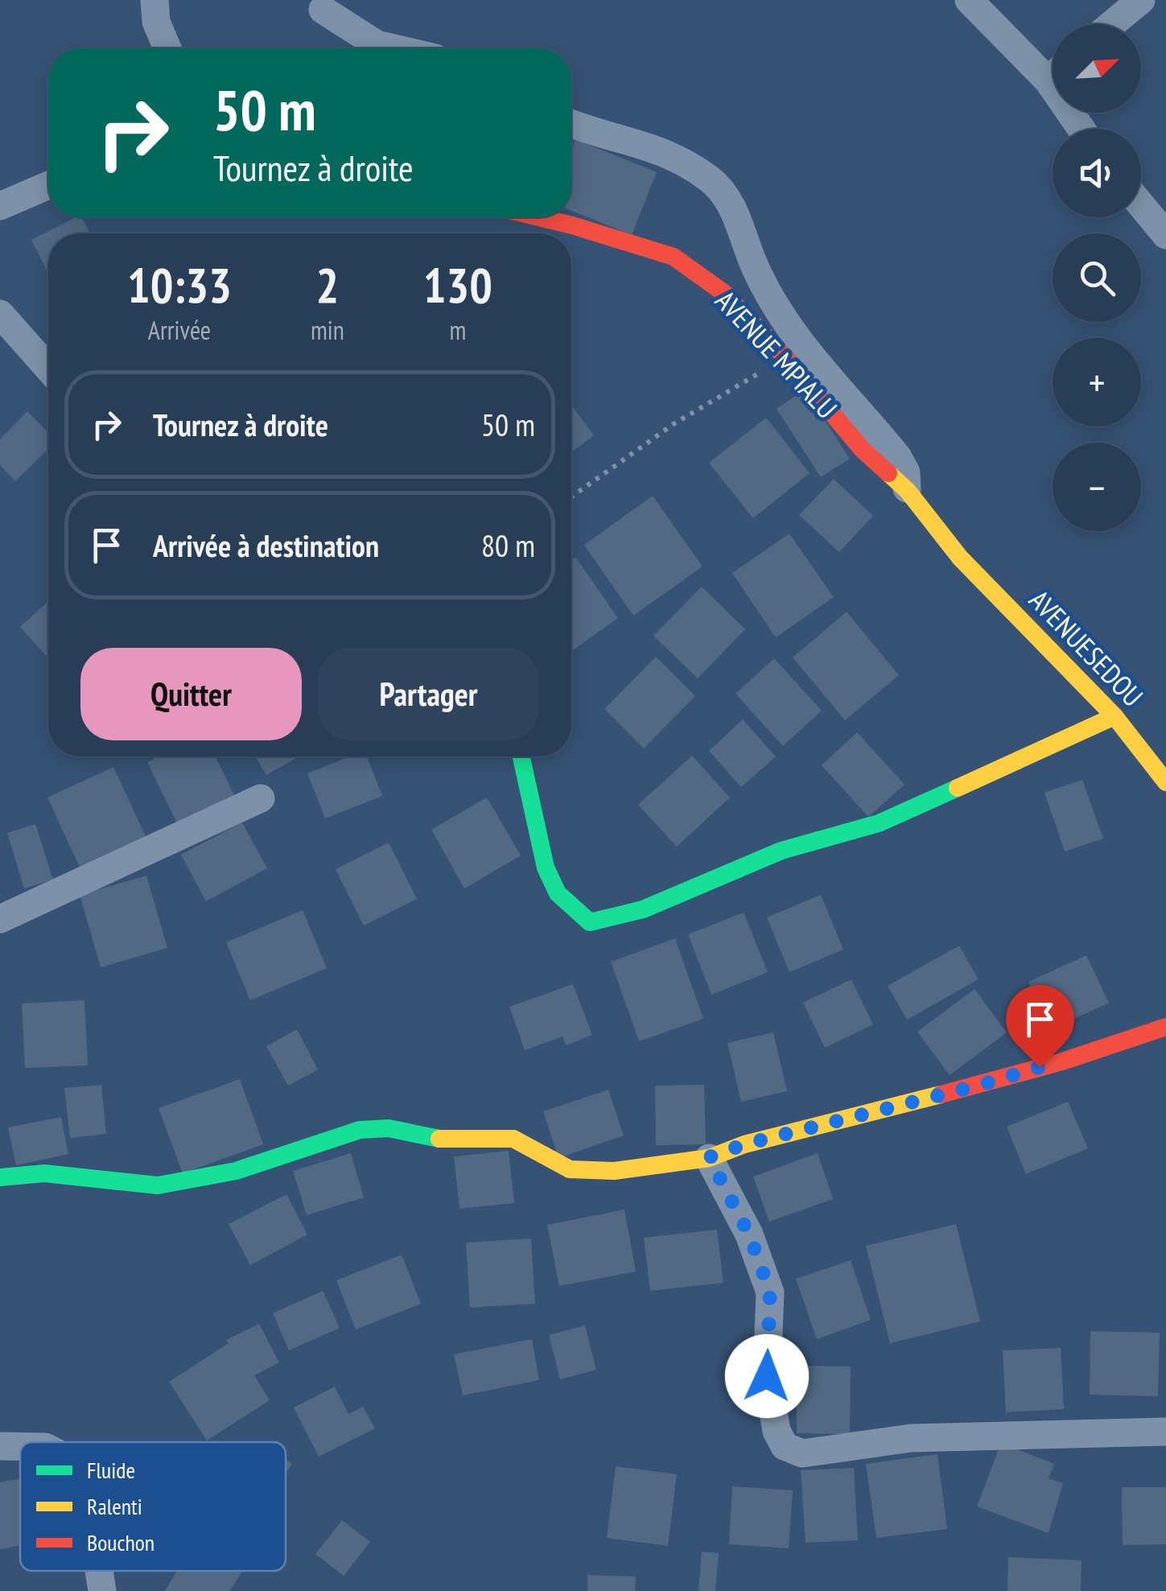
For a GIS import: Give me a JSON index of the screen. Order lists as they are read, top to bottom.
{
  "streets": {
    "street": ["AVENUE MPIALU", "AVENUESEDOU"]
  },
  "crossings": [
    ["AVENUE MPIALU", "AVENUESEDOU"]
  ],
  "legend": ["Fluide", "Ralenti", "Bouchon"],
  "north": "top right",
  "page": {
    "map_buttons": ["+", "−"],
    "turn": ["50 m", "Tournez à droite"],
    "eta": [
      "10:33",
      "Arrivée",
      "2",
      "min",
      "130",
      "m"
    ],
    "list": [
      {
        "name": "Tournez à droite",
        "value": "50 m"
      },
      {
        "name": "Arrivée à destination",
        "value": "80 m"
      }
    ],
    "buttons": ["Quitter", "Partager"]
  }
}
